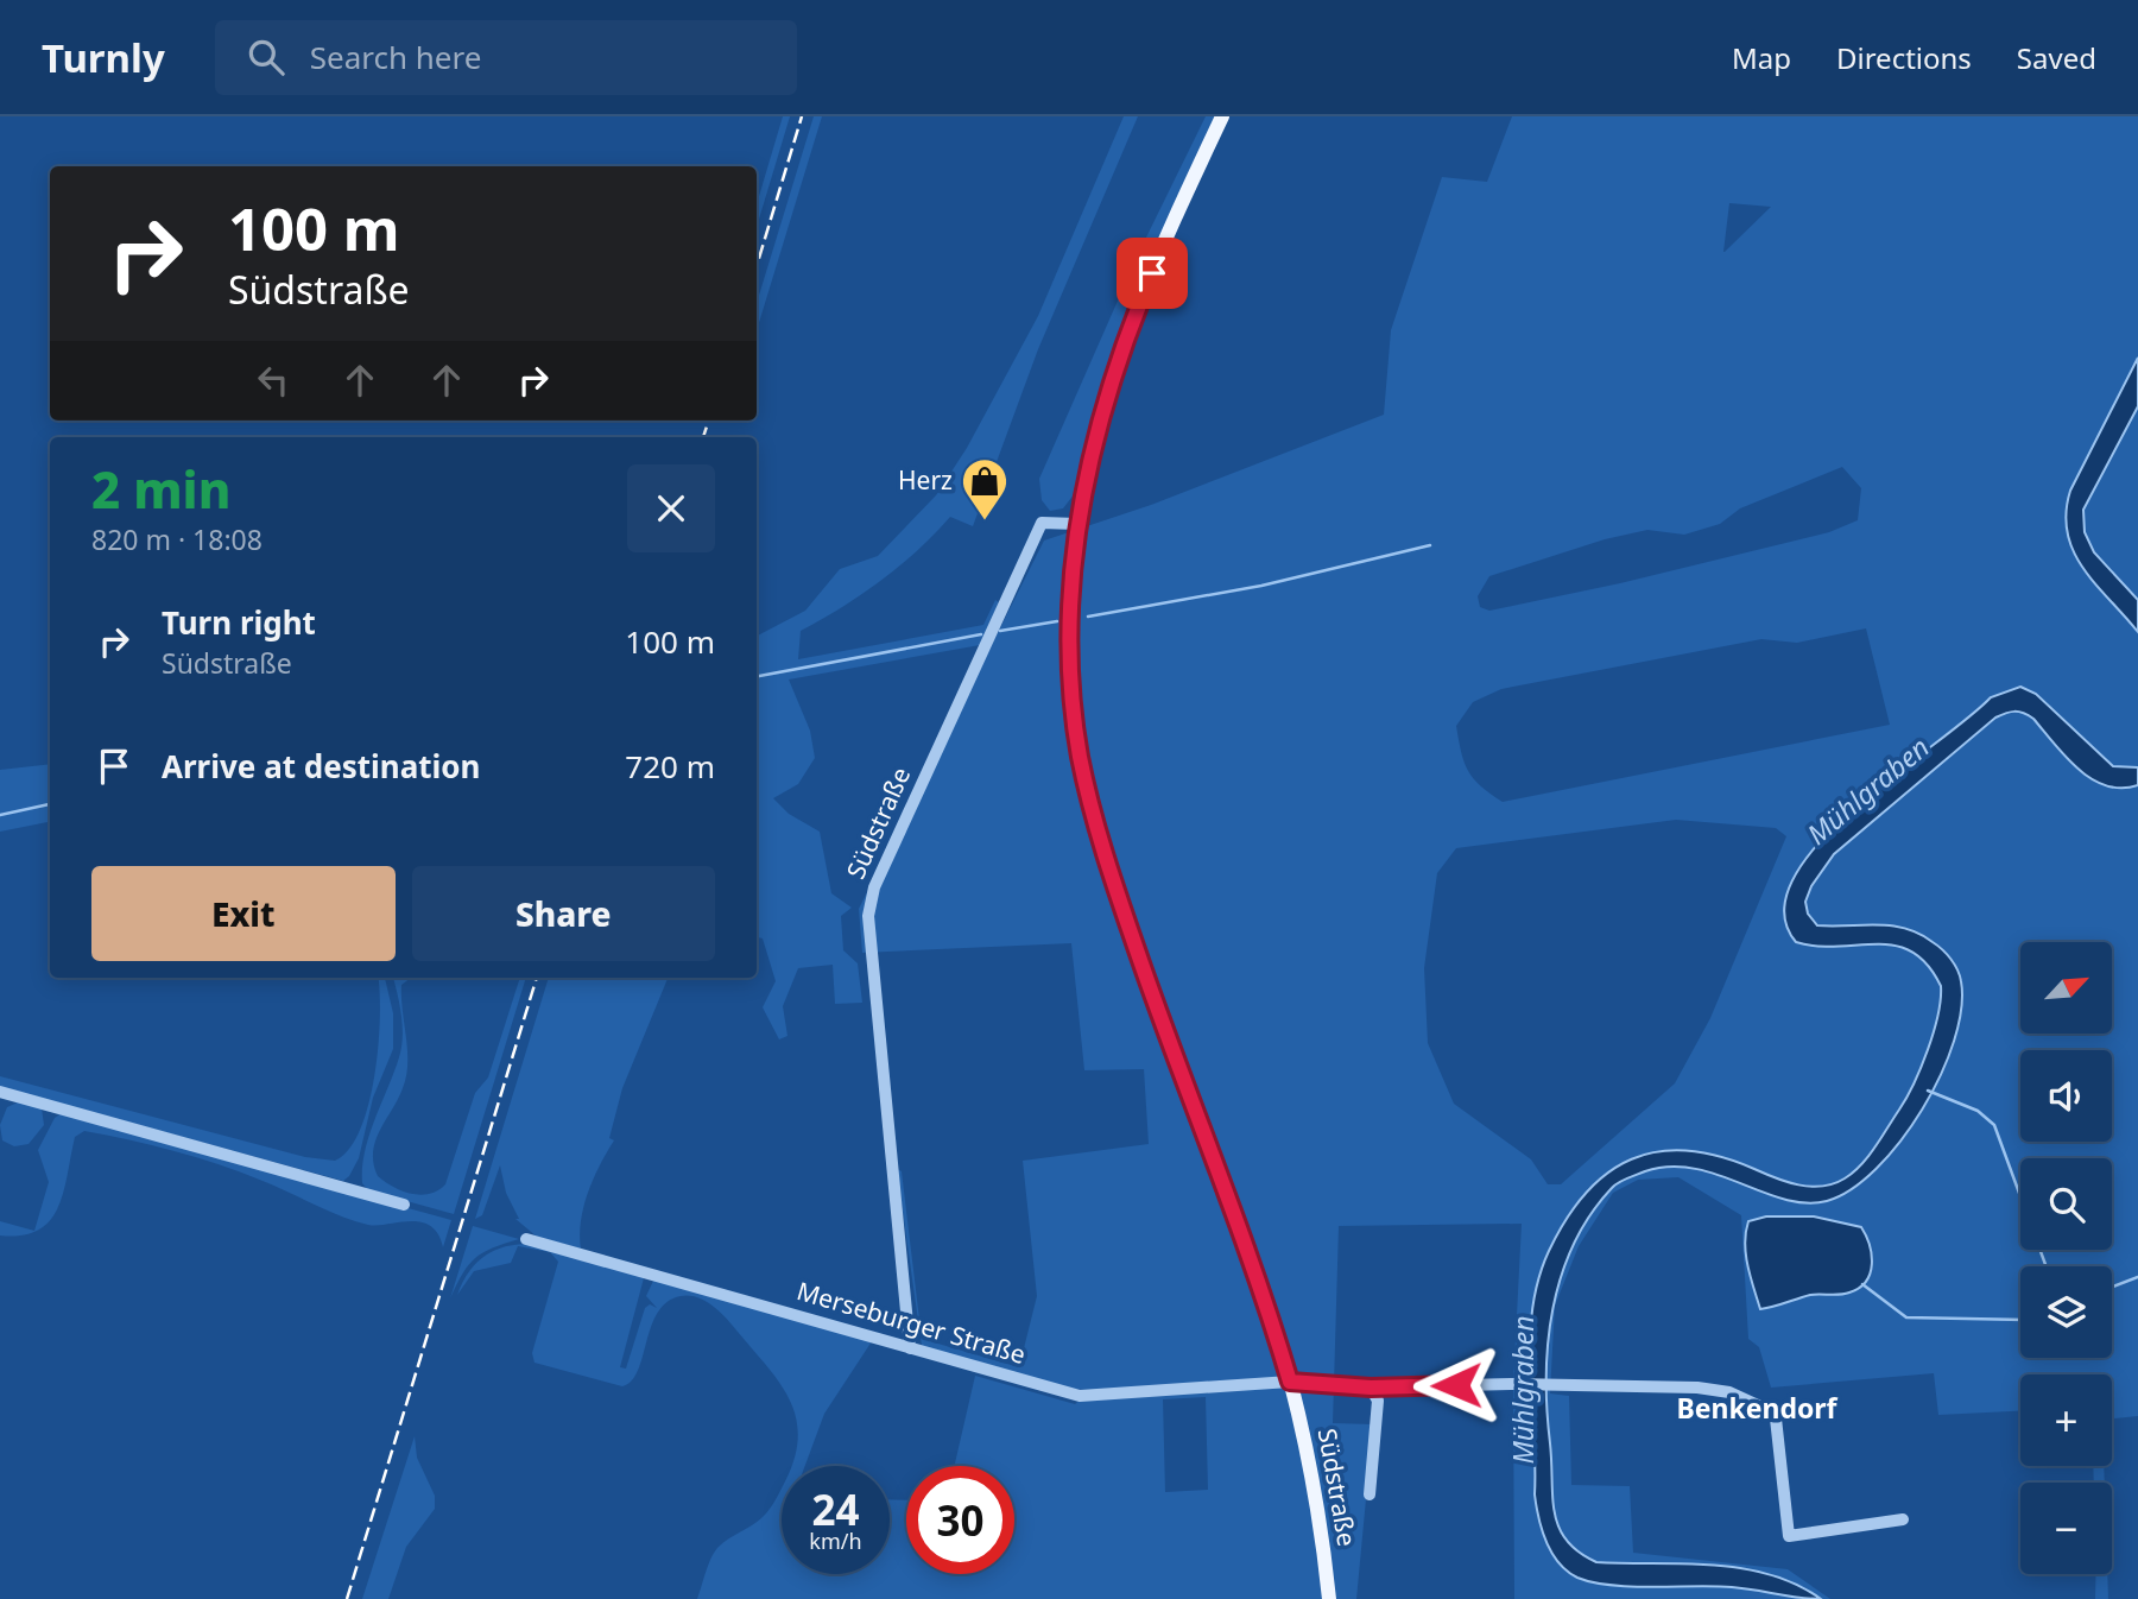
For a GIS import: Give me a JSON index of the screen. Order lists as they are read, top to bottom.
{
  "streets": {
    "main road": ["Südstraße"],
    "street": ["Merseburger Straße"]
  },
  "crossings": [
    ["Südstraße", "Merseburger Straße"]
  ],
  "districts": ["Benkendorf"],
  "water": ["Mühlgraben"],
  "places": {
    "shop": ["Herz"]
  },
  "north": "top right",
  "page": {
    "header": "Turnly",
    "search": "Search here",
    "nav": ["Map", "Directions", "Saved"],
    "turn": ["100 m", "Südstraße"],
    "heading": ["2 min", "820 m · 18:08"],
    "list": [
      {
        "name": "Turn right",
        "note": "Südstraße",
        "value": "100 m"
      },
      {
        "name": "Arrive at destination",
        "value": "720 m"
      }
    ],
    "buttons": ["Exit", "Share"],
    "map_buttons": ["+", "−"],
    "speed": "24 km/h",
    "limit": "30"
  }
}
